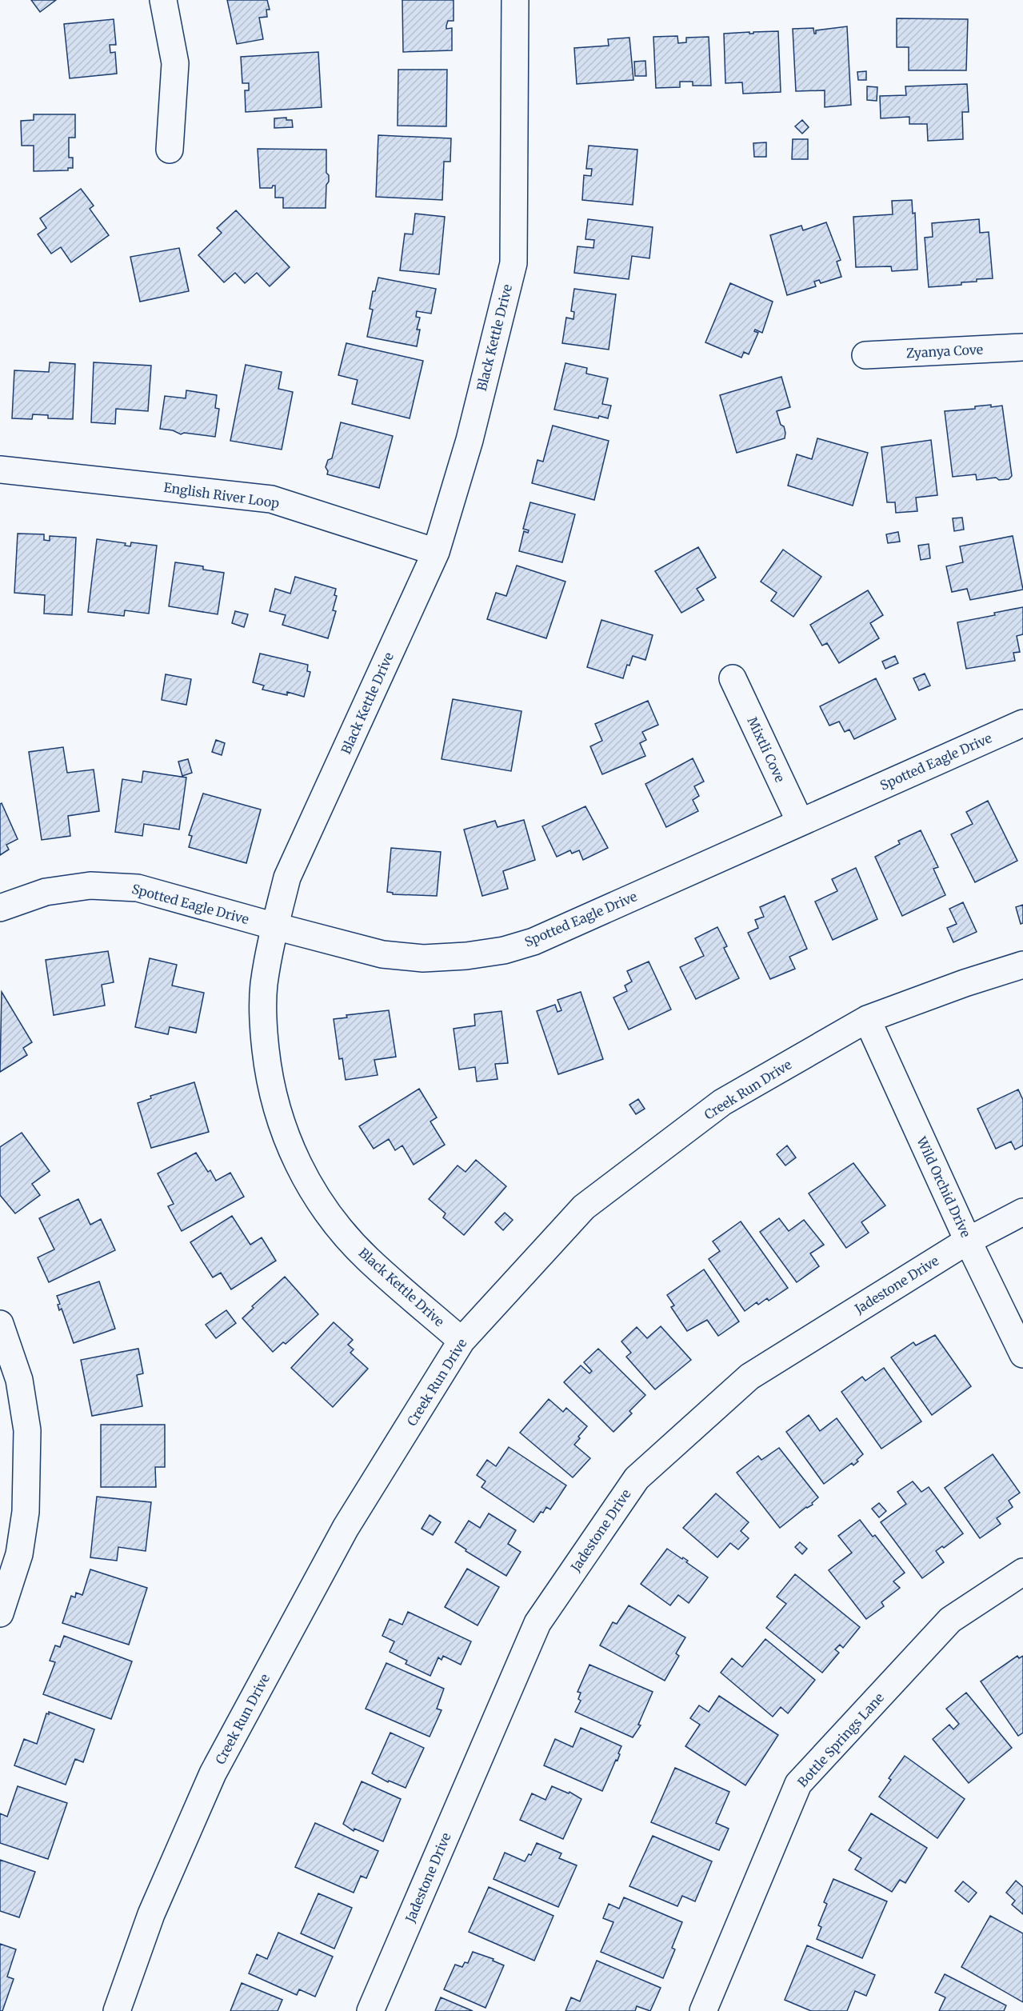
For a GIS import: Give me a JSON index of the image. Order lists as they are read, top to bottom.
{
  "streets": {
    "street": [
      "Black Kettle Drive",
      "Zyanya Cove",
      "English River Loop",
      "Mixtli Cove",
      "Spotted Eagle Drive",
      "Creek Run Drive",
      "Wild Orchid Drive",
      "Jadestone Drive",
      "Bottle Springs Lane"
    ]
  },
  "crossings": [
    ["Black Kettle Drive", "English River Loop"],
    ["Black Kettle Drive", "Spotted Eagle Drive"],
    ["Black Kettle Drive", "Creek Run Drive"],
    ["Mixtli Cove", "Spotted Eagle Drive"],
    ["Creek Run Drive", "Wild Orchid Drive"],
    ["Wild Orchid Drive", "Jadestone Drive"]
  ]
}
